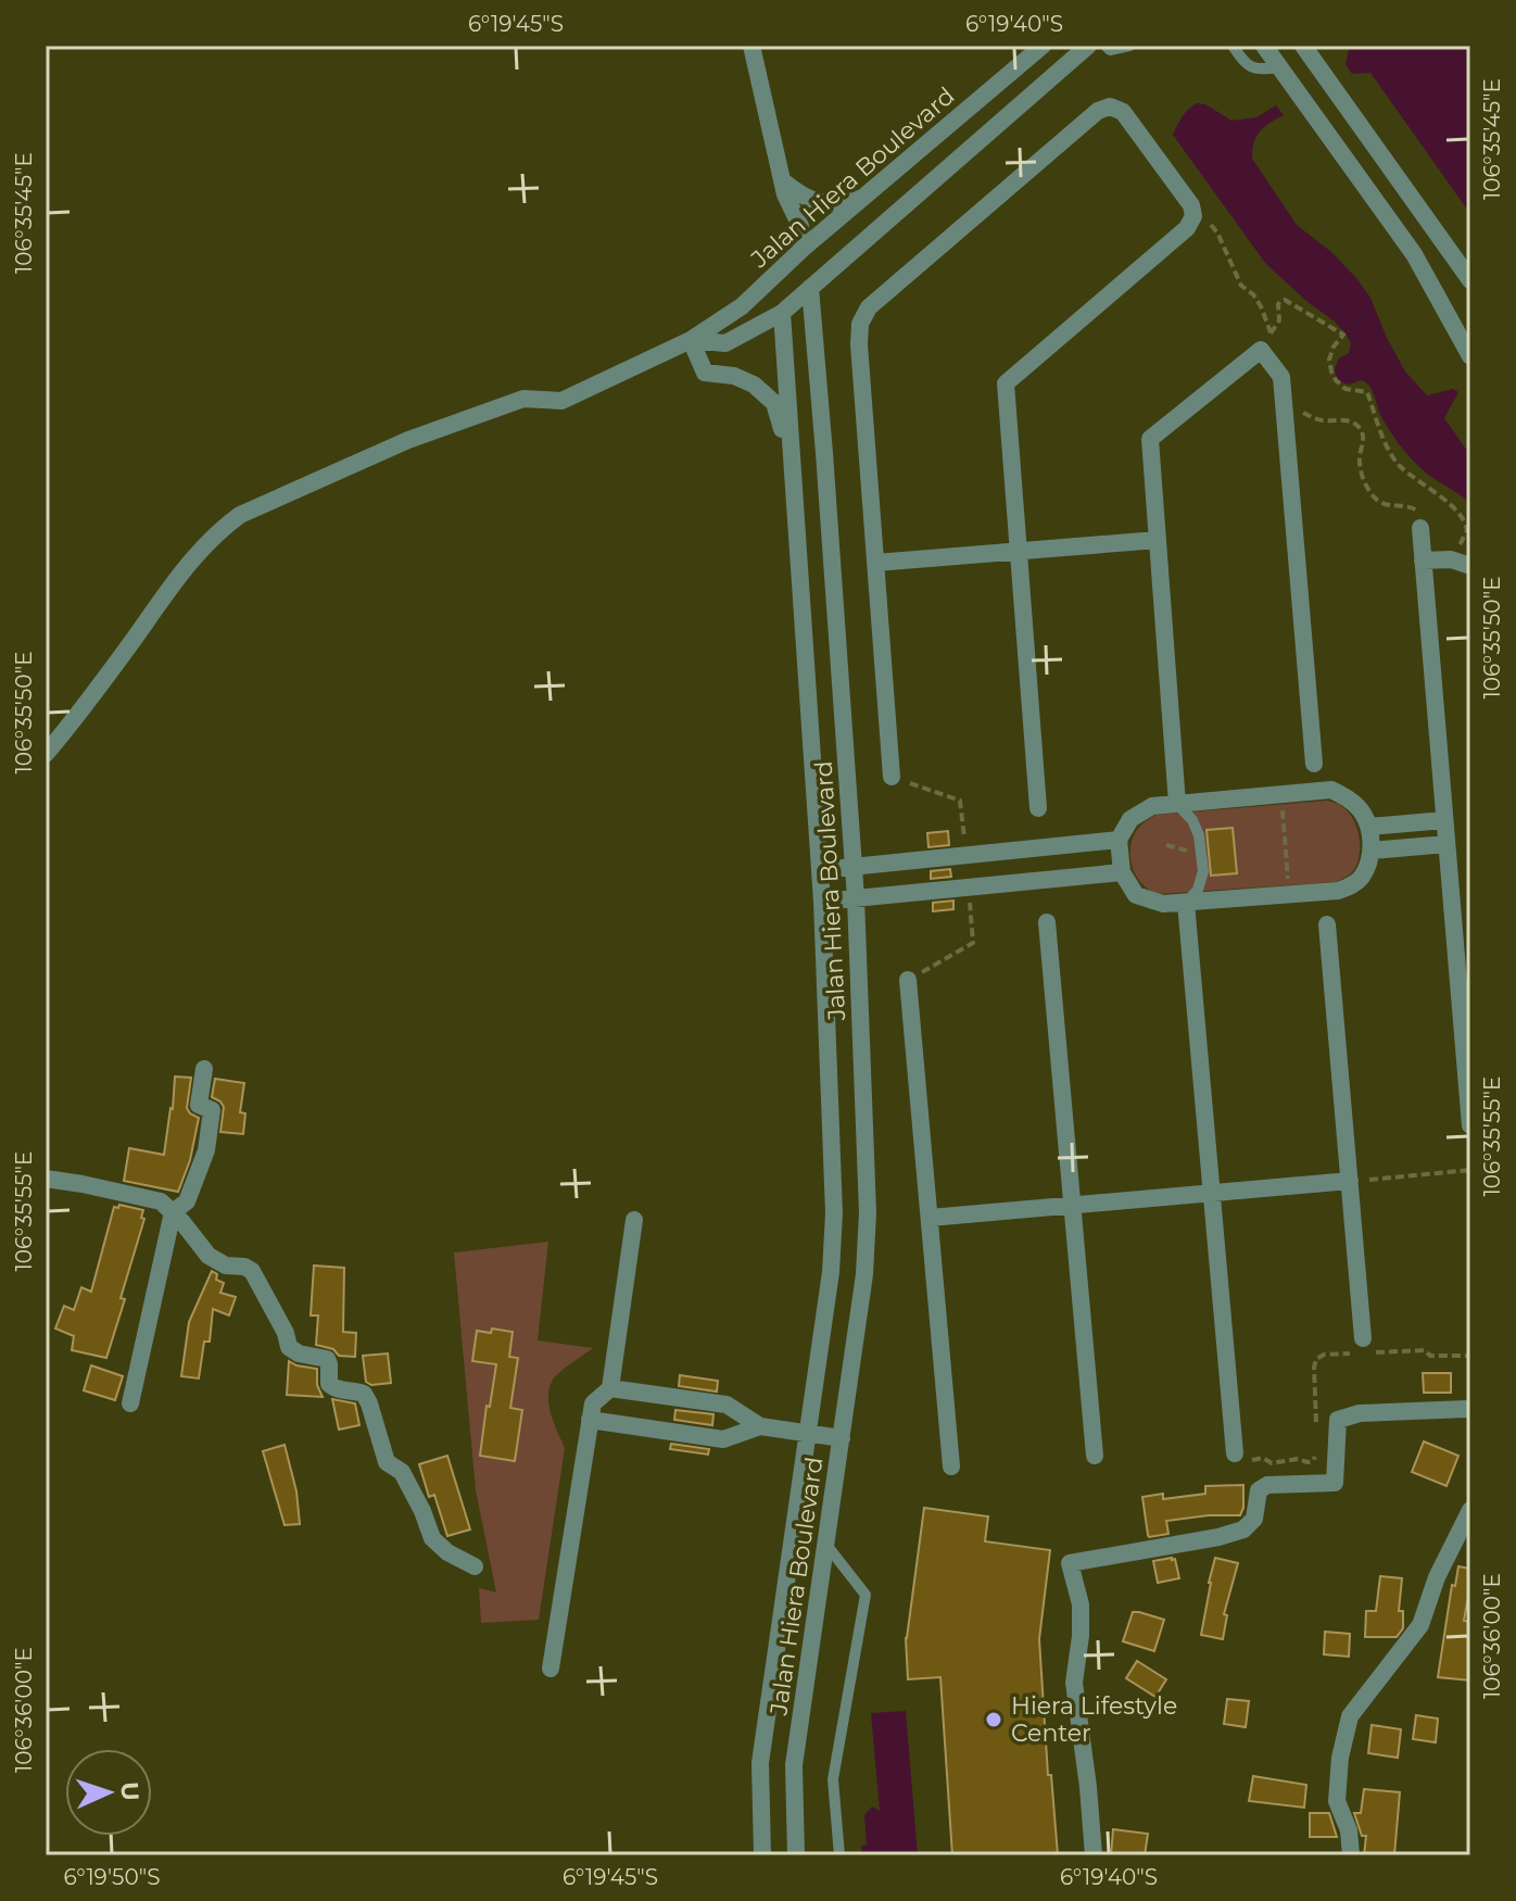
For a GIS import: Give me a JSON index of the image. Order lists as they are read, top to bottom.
{
  "streets": {
    "street": ["Jalan Hiera Boulevard"]
  },
  "places": ["Hiera Lifestyle Center"],
  "north": "right",
  "coordinates": [
    "6°19'45\"S",
    "6°19'40\"S",
    "106°35'45\"E",
    "106°35'50\"E",
    "106°35'55\"E",
    "106°36'00\"E",
    "6°19'50\"S"
  ]
}
